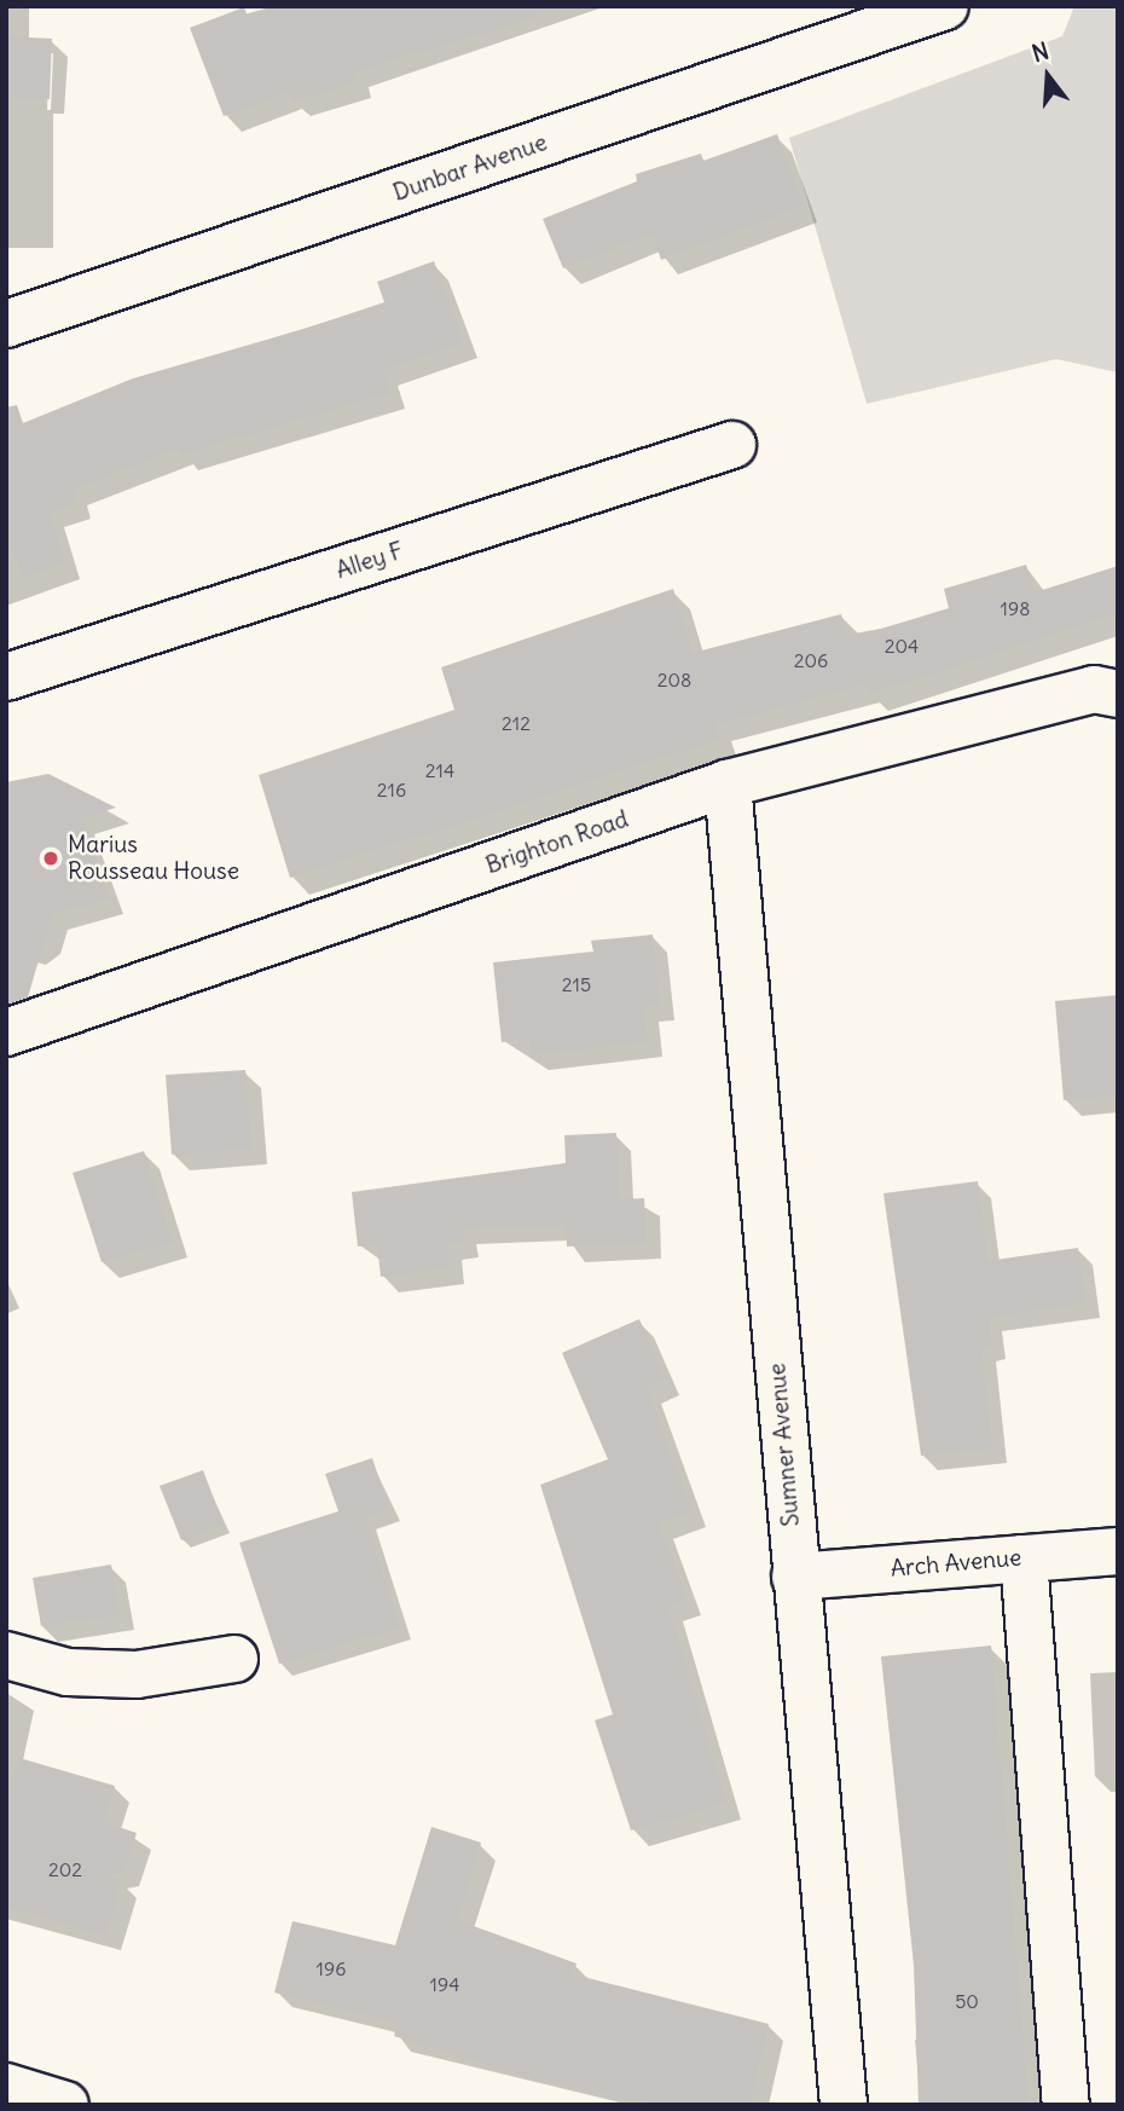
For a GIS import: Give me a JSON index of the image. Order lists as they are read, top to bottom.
{
  "streets": {
    "street": [
      "Dunbar Avenue",
      "Alley F",
      "Brighton Road",
      "Sumner Avenue",
      "Arch Avenue"
    ]
  },
  "crossings": [
    ["Brighton Road", "Sumner Avenue"],
    ["Sumner Avenue", "Arch Avenue"]
  ],
  "places": ["Marius Rousseau House"],
  "house_numbers": [
    "198",
    "204",
    "206",
    "208",
    "212",
    "214",
    "216",
    "215",
    "202",
    "196",
    "194",
    "50"
  ],
  "north": "top"
}
